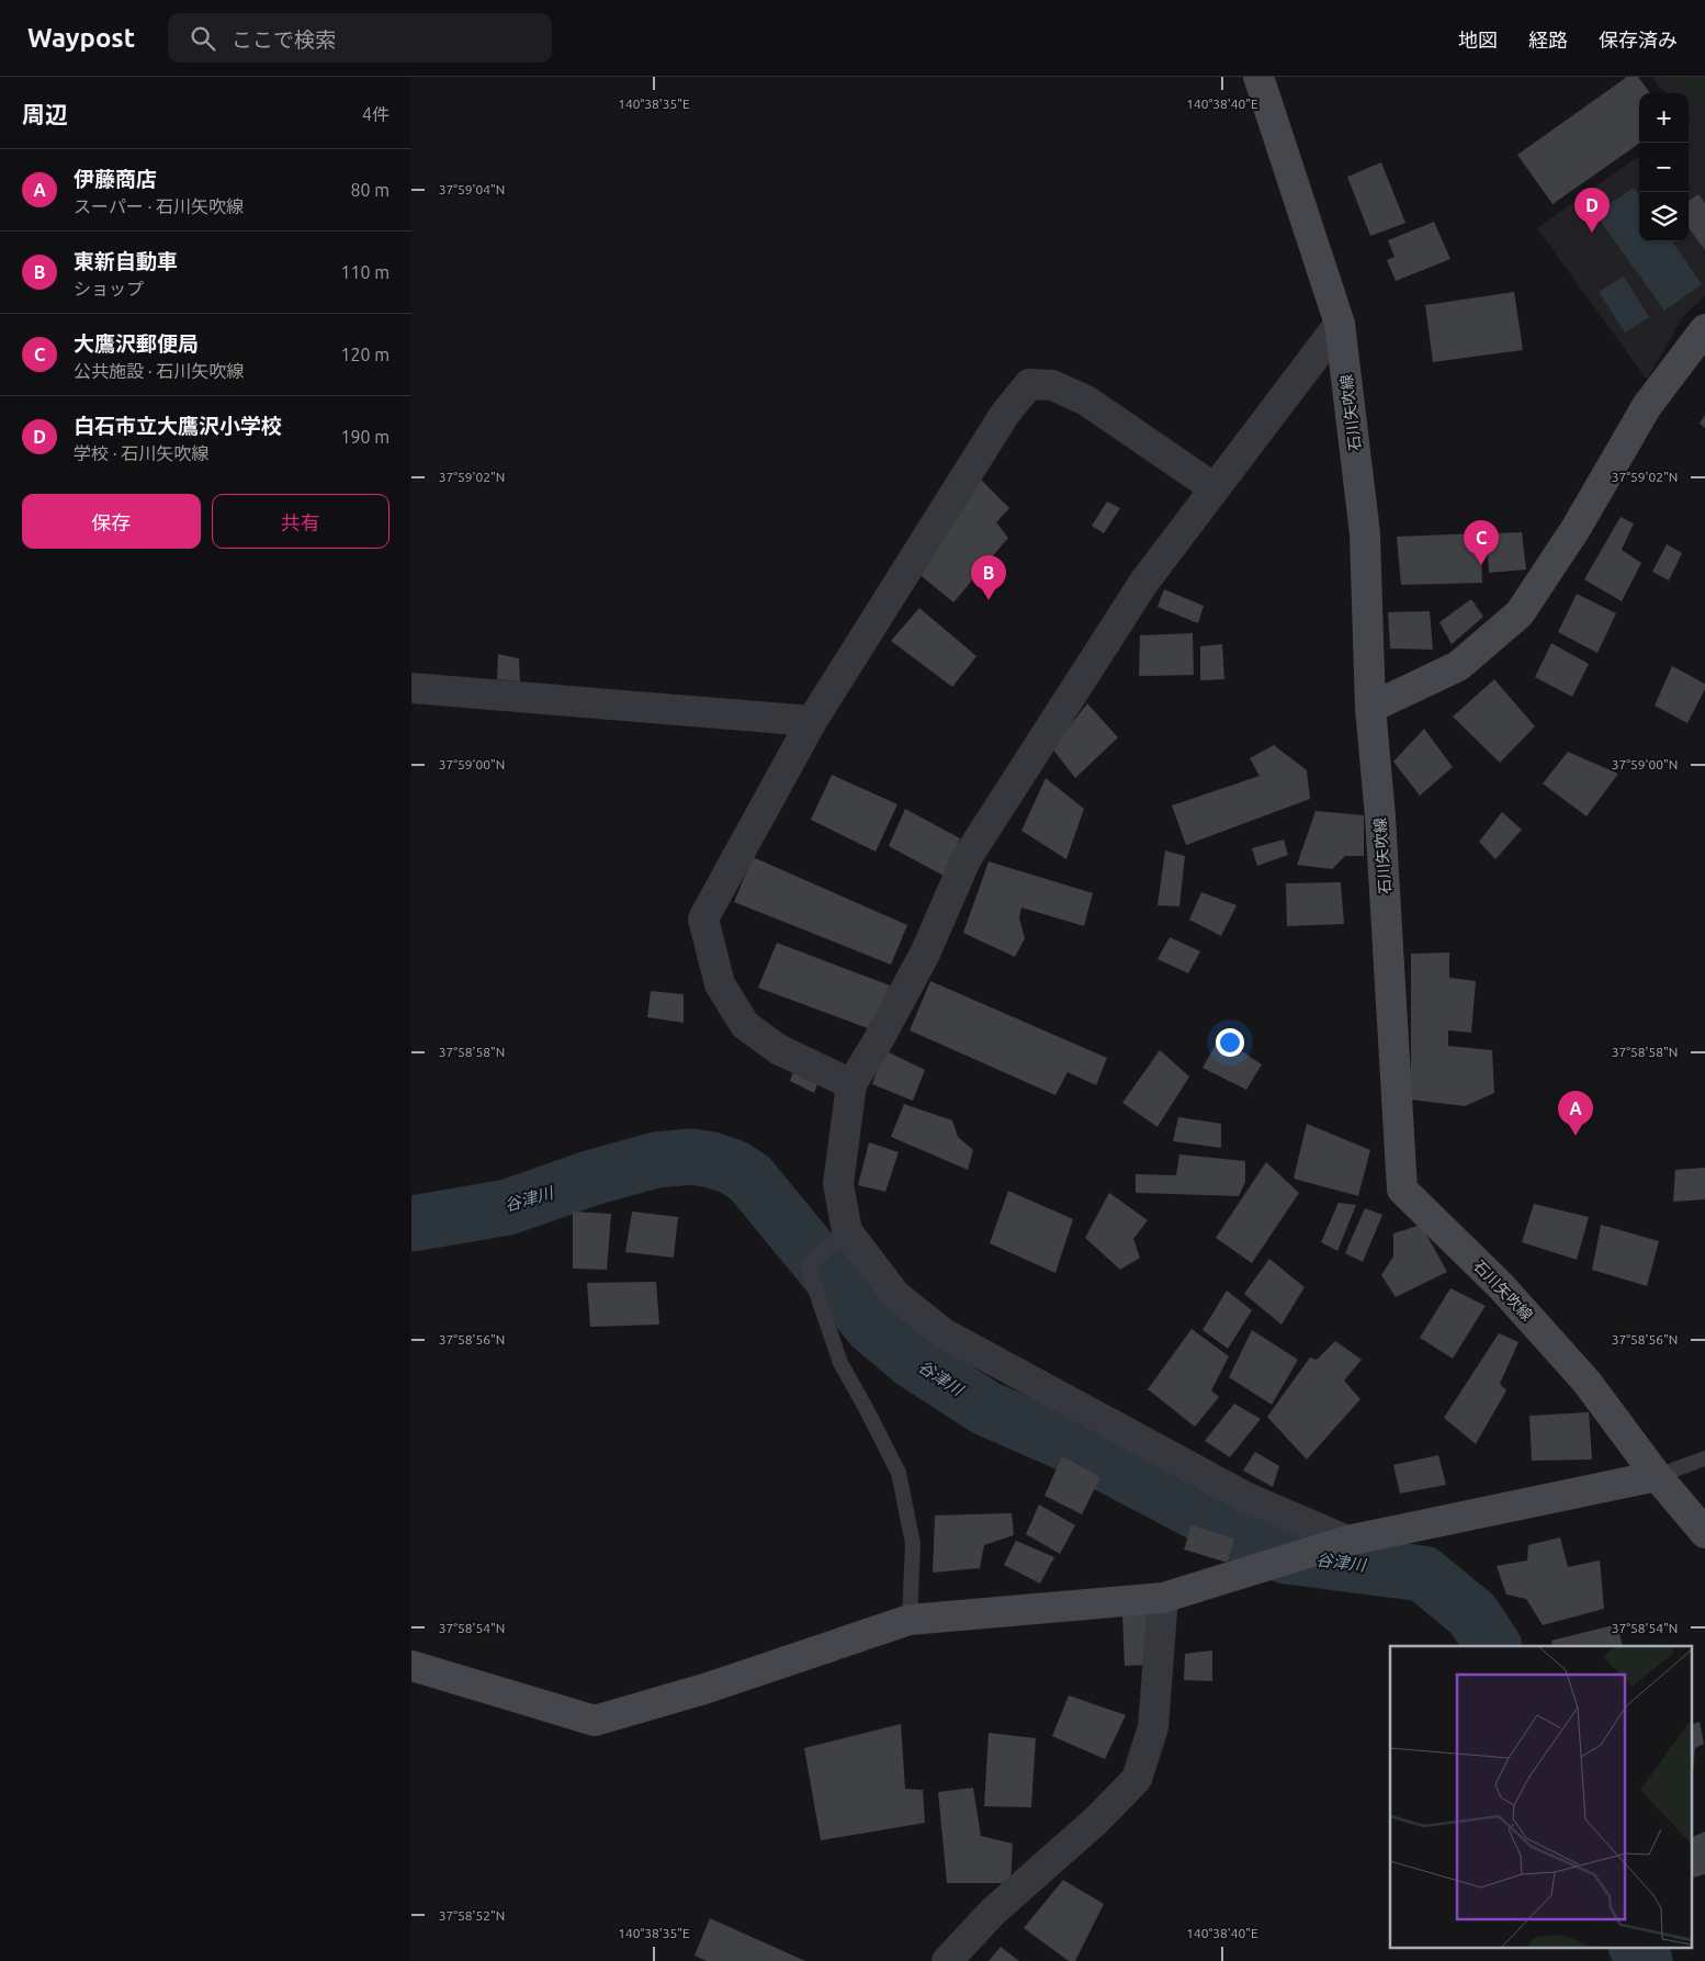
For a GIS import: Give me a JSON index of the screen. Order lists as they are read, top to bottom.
{
  "streets": {
    "street": ["石川矢吹線"]
  },
  "water": ["谷津川"],
  "page": {
    "header": "Waypost",
    "search": "ここで検索",
    "nav": ["地図", "経路", "保存済み"],
    "heading": ["周辺", "4件"],
    "map_buttons": ["+", "−"],
    "list": [
      {
        "mark": "A",
        "name": "伊藤商店",
        "note": "スーパー · 石川矢吹線",
        "value": "80 m"
      },
      {
        "mark": "B",
        "name": "東新自動車",
        "note": "ショップ",
        "value": "110 m"
      },
      {
        "mark": "C",
        "name": "大鷹沢郵便局",
        "note": "公共施設 · 石川矢吹線",
        "value": "120 m"
      },
      {
        "mark": "D",
        "name": "白石市立大鷹沢小学校",
        "note": "学校 · 石川矢吹線",
        "value": "190 m"
      }
    ],
    "pins": [
      "D",
      "C",
      "B",
      "A"
    ],
    "buttons": ["保存", "共有"]
  },
  "coordinates": [
    "140°38'35\"E",
    "140°38'40\"E",
    "37°59'04\"N",
    "37°59'02\"N",
    "37°59'00\"N",
    "37°58'58\"N",
    "37°58'56\"N",
    "37°58'54\"N",
    "37°58'52\"N"
  ]
}
